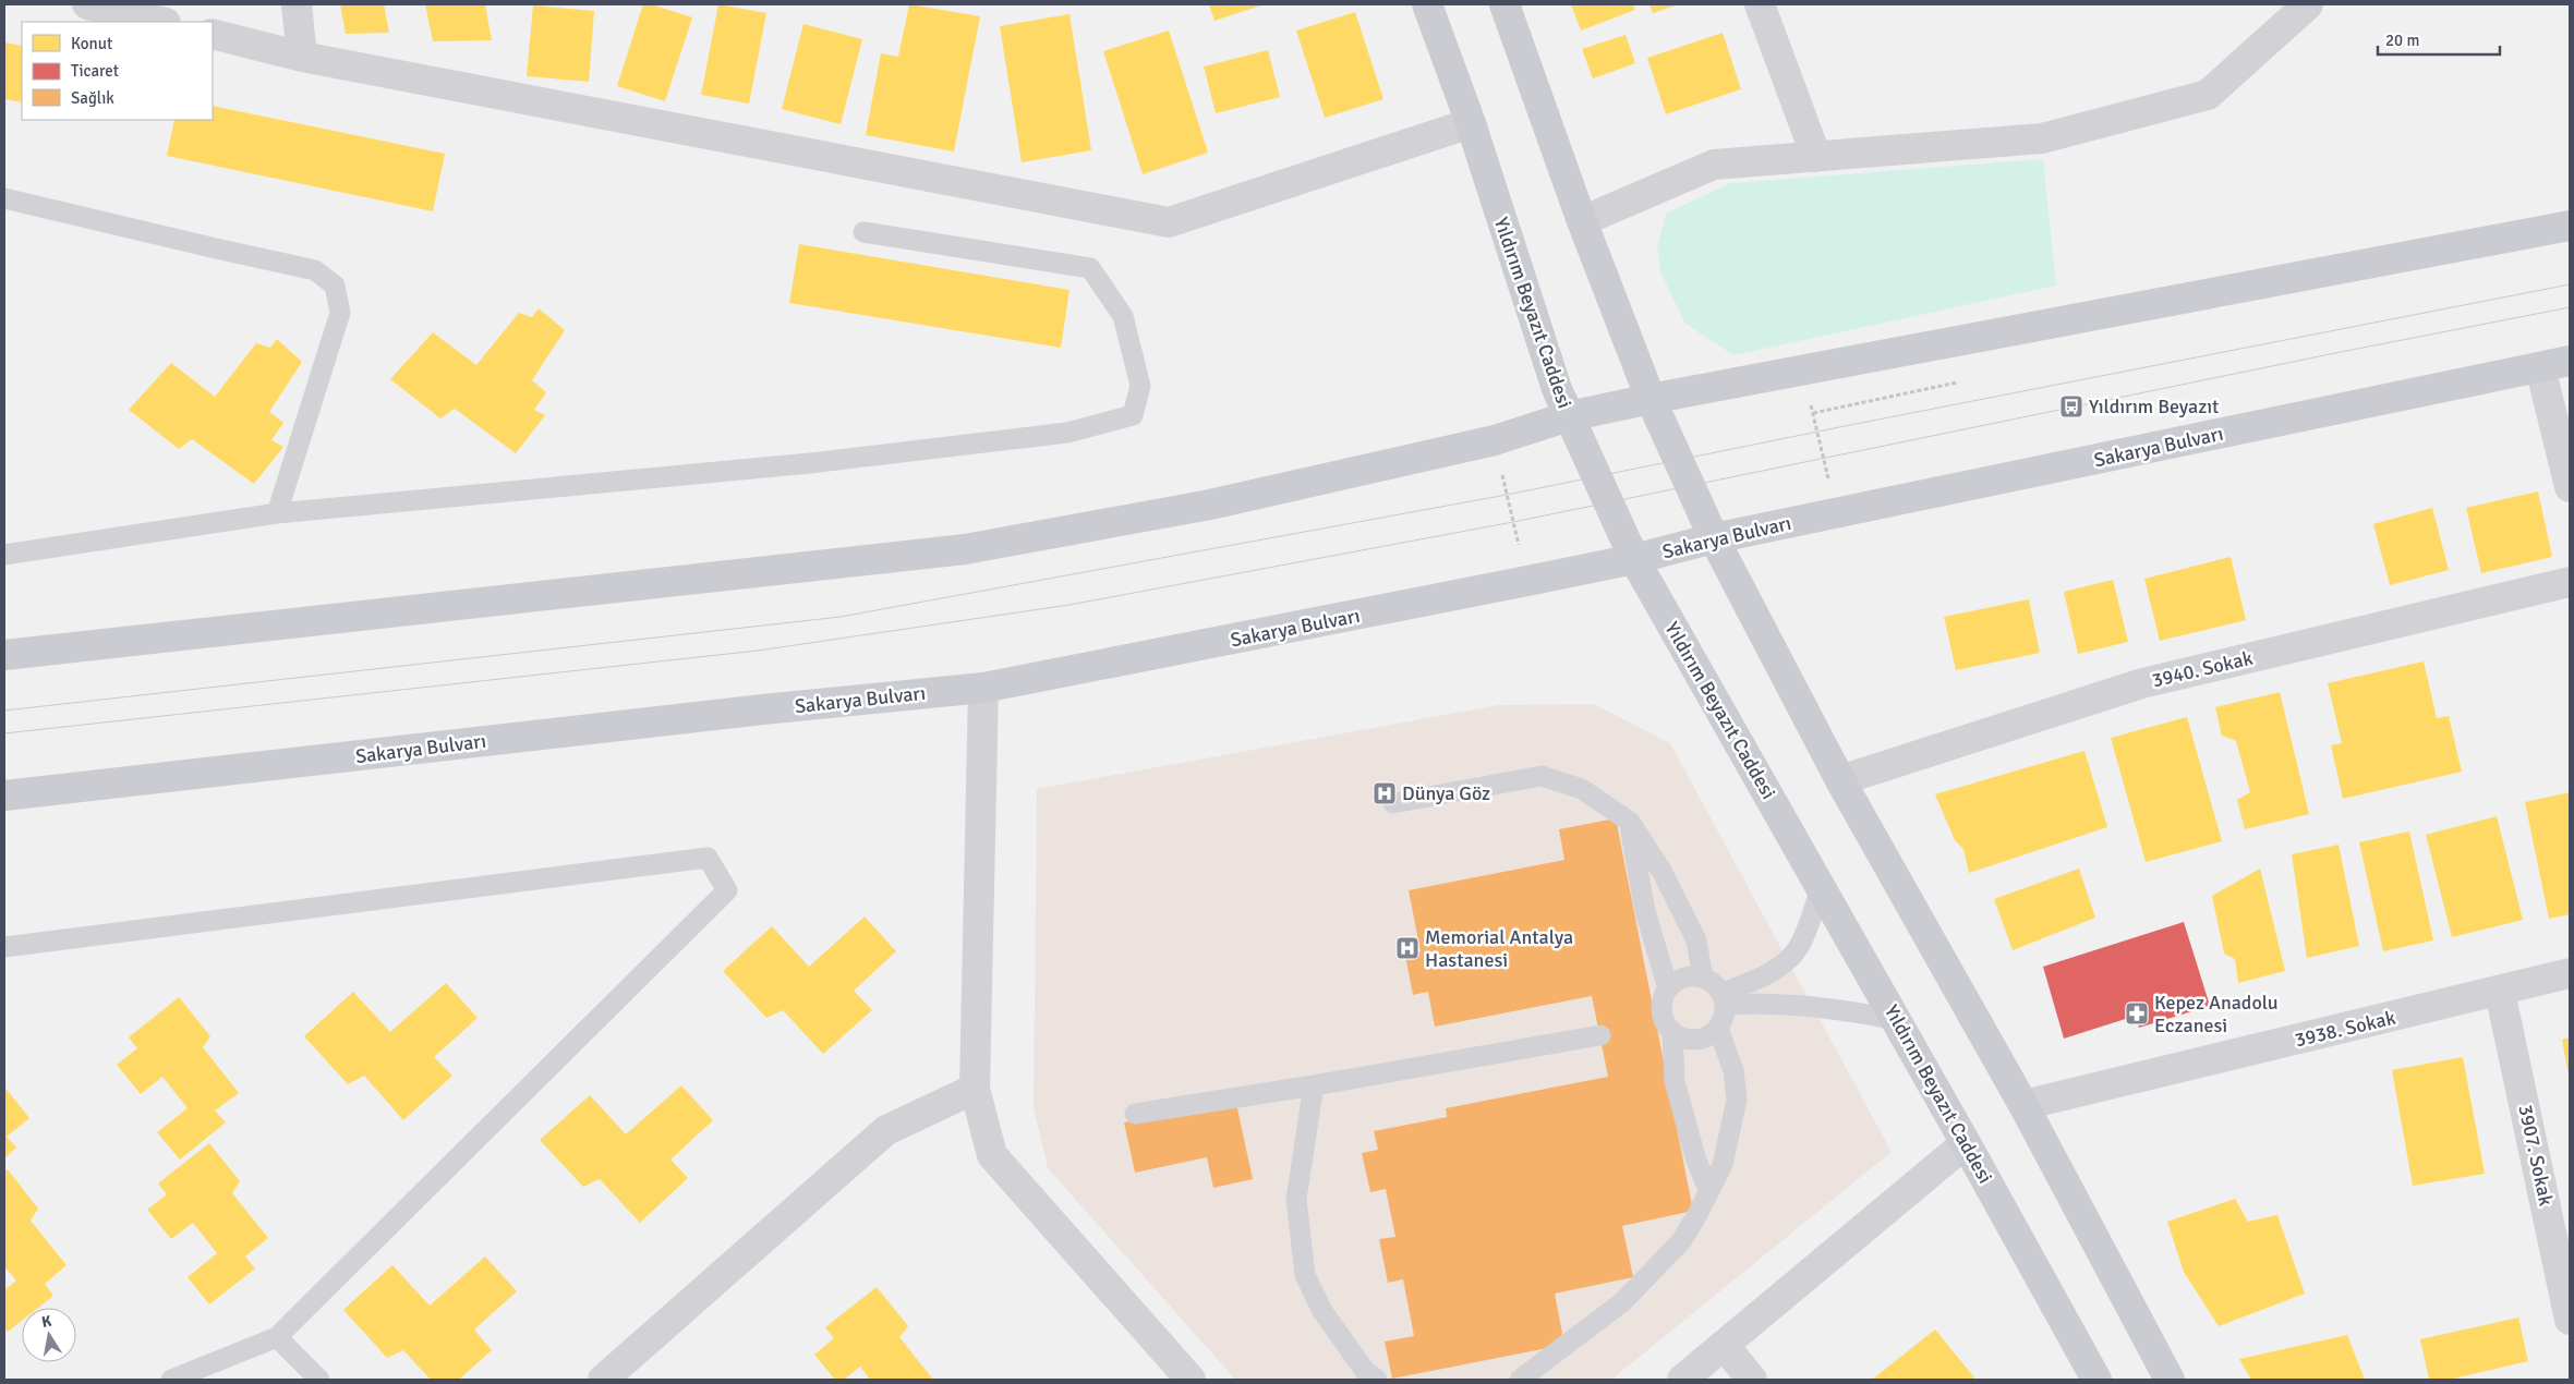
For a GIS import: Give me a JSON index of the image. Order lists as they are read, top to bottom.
{
  "streets": {
    "main road": ["Yıldırım Beyazıt Caddesi", "Sakarya Bulvarı"],
    "street": ["3940. Sokak", "3938. Sokak", "3907. Sokak"]
  },
  "crossings": [
    ["Yıldırım Beyazıt Caddesi", "Sakarya Bulvarı"],
    ["3938. Sokak", "3907. Sokak"]
  ],
  "places": {
    "bus stop": ["Yıldırım Beyazıt"],
    "hospital": ["Dünya Göz", "Memorial Antalya Hastanesi"],
    "pharmacy": ["Kepez Anadolu Eczanesi"]
  },
  "legend": ["Konut", "Ticaret", "Sağlık"],
  "scale_bar": "20 m",
  "north": "top"
}
